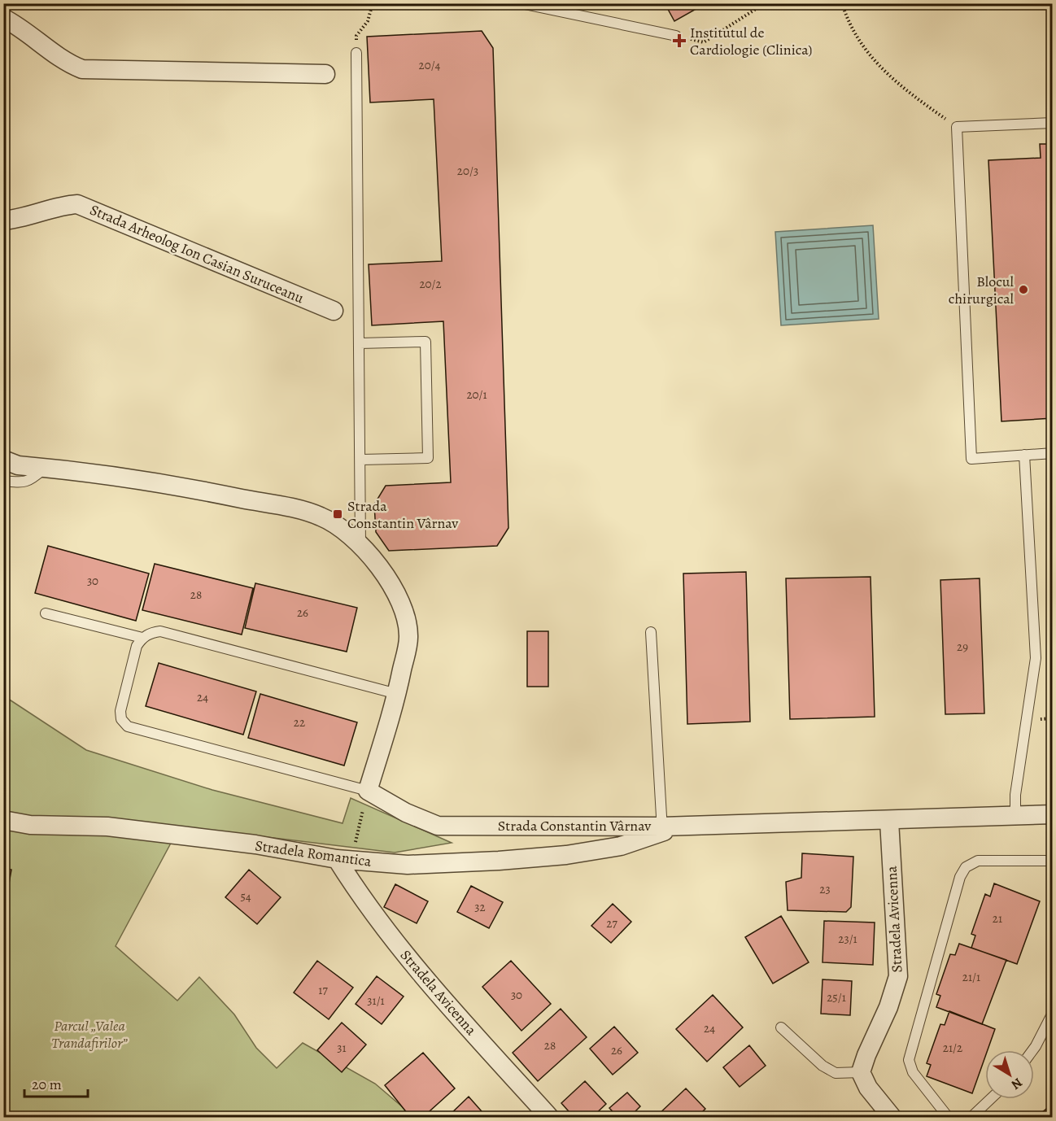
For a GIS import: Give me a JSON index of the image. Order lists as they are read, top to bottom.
{
  "streets": {
    "street": [
      "Strada Arheolog Ion Casian Suruceanu",
      "Strada Constantin Vârnav",
      "Stradela Romantica",
      "Stradela Avicenna"
    ]
  },
  "crossings": [
    ["Strada Constantin Vârnav", "Stradela Romantica"],
    ["Strada Constantin Vârnav", "Stradela Avicenna"],
    ["Stradela Romantica", "Stradela Avicenna"]
  ],
  "parks": ["Parcul „Valea Trandafirilor”"],
  "places": {
    "health": ["Institutul de Cardiologie (Clinica)"],
    "other": ["Blocul chirurgical"],
    "transit": ["Strada Constantin Vârnav"]
  },
  "house_numbers": [
    "20/4",
    "20/3",
    "20/2",
    "20/1",
    "30",
    "28",
    "26",
    "29",
    "24",
    "22",
    "23",
    "54",
    "32",
    "21",
    "27",
    "23/1",
    "21/1",
    "17",
    "30",
    "25/1",
    "31/1",
    "24",
    "28",
    "31",
    "21/2",
    "26"
  ],
  "scale_bar": "20 m",
  "north": "bottom right"
}
